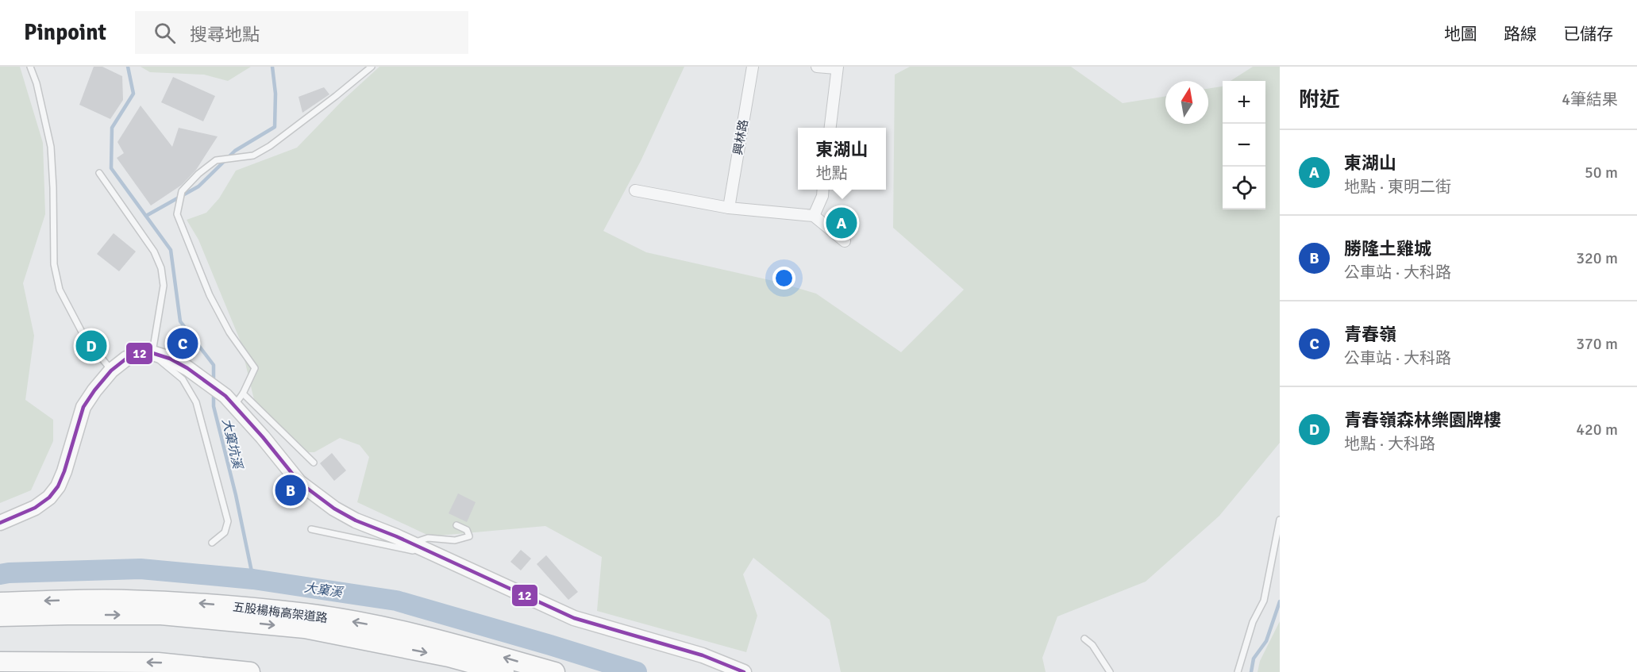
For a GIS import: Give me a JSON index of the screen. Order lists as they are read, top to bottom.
{
  "streets": {
    "highway": ["五股楊梅高架道路"],
    "street": ["興林路"]
  },
  "water": ["大窠坑溪", "大窠溪"],
  "lines": ["transit line 12"],
  "north": "top",
  "page": {
    "header": "Pinpoint",
    "search": "搜尋地點",
    "nav": ["地圖", "路線", "已儲存"],
    "heading": ["附近", "4筆結果"],
    "map_buttons": ["+", "−"],
    "popup": ["東湖山", "地點"],
    "list": [
      {
        "mark": "A",
        "name": "東湖山",
        "note": "地點 · 東明二街",
        "value": "50 m"
      },
      {
        "mark": "B",
        "name": "勝隆土雞城",
        "note": "公車站 · 大科路",
        "value": "320 m"
      },
      {
        "mark": "C",
        "name": "青春嶺",
        "note": "公車站 · 大科路",
        "value": "370 m"
      },
      {
        "mark": "D",
        "name": "青春嶺森林樂園牌樓",
        "note": "地點 · 大科路",
        "value": "420 m"
      }
    ],
    "pins": [
      "A",
      "C",
      "D",
      "B"
    ]
  }
}
